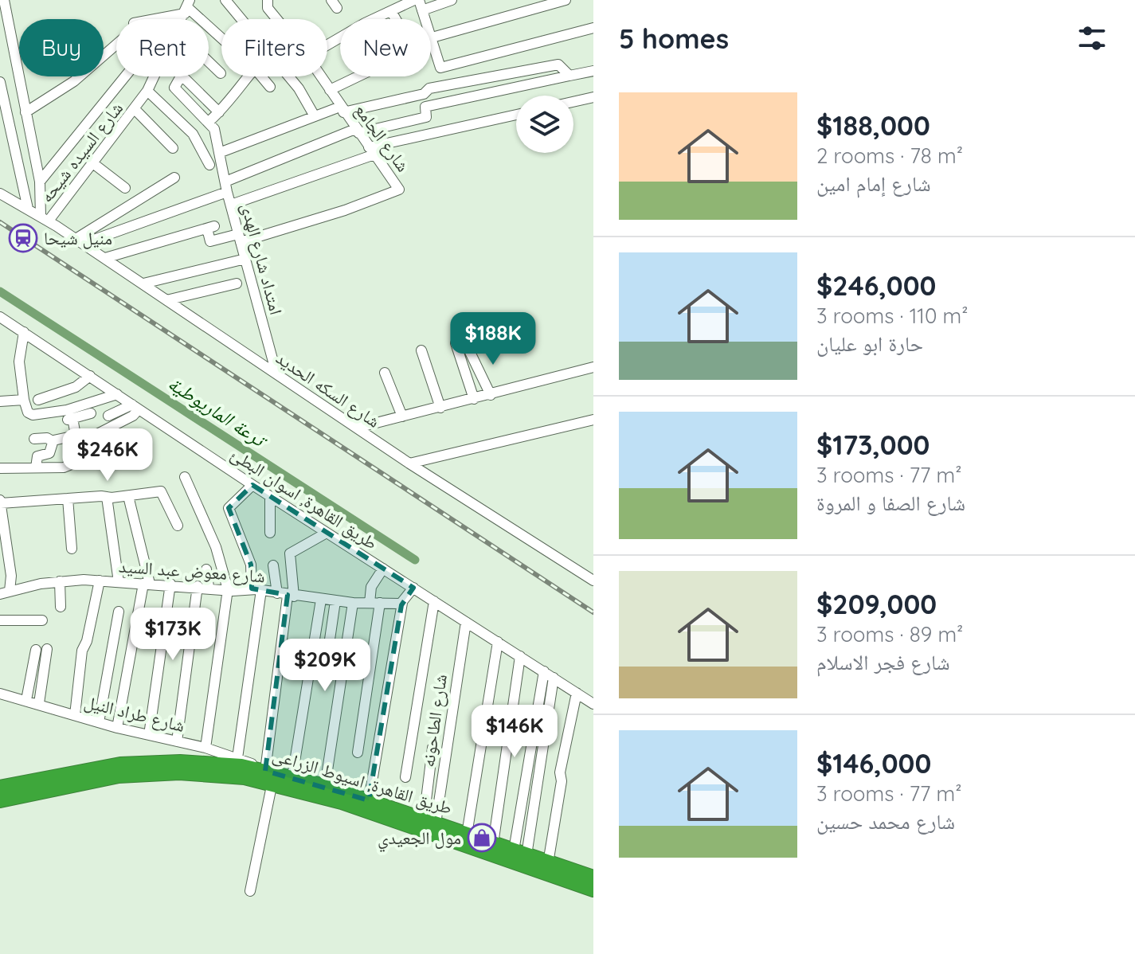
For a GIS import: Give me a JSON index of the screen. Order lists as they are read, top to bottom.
{
  "streets": {
    "highway": ["طريق القاهرة, اسيوط الزراعى"],
    "street": [
      "شارع الجامع",
      "شارع السيده شيحه",
      "امتداد شارع الهدى",
      "شارع السكه الحديد",
      "طريق القاهرة, اسوان البطئ",
      "شارع معوض عبد السيد",
      "شارع طراد النيل",
      "شارع الطاحونه"
    ]
  },
  "crossings": [
    ["شارع الجامع", "امتداد شارع الهدى"],
    ["شارع السيده شيحه", "شارع السكه الحديد"],
    ["امتداد شارع الهدى", "شارع السكه الحديد"],
    ["طريق القاهرة, اسوان البطئ", "شارع الطاحونه"],
    ["شارع طراد النيل", "طريق القاهرة, اسيوط الزراعى"],
    ["شارع الطاحونه", "طريق القاهرة, اسيوط الزراعى"]
  ],
  "water": ["ترعة الماريوطية"],
  "places": {
    "station": ["منيل شيحا"],
    "shop": ["مول الجعيدي"]
  },
  "page": {
    "heading": "5 homes",
    "chip": [
      "Buy",
      "Rent",
      "Filters",
      "New"
    ],
    "list": [
      {
        "name": "$188,000",
        "note": "2 rooms · 78 m² · شارع إمام امين"
      },
      {
        "name": "$246,000",
        "note": "3 rooms · 110 m² · حارة ابو عليان"
      },
      {
        "name": "$173,000",
        "note": "3 rooms · 77 m² · شارع الصفا و المروة"
      },
      {
        "name": "$209,000",
        "note": "3 rooms · 89 m² · شارع فجر الاسلام"
      },
      {
        "name": "$146,000",
        "note": "3 rooms · 77 m² · شارع محمد حسين"
      }
    ],
    "price": [
      "$188K",
      "$246K",
      "$173K",
      "$209K",
      "$146K"
    ]
  }
}
